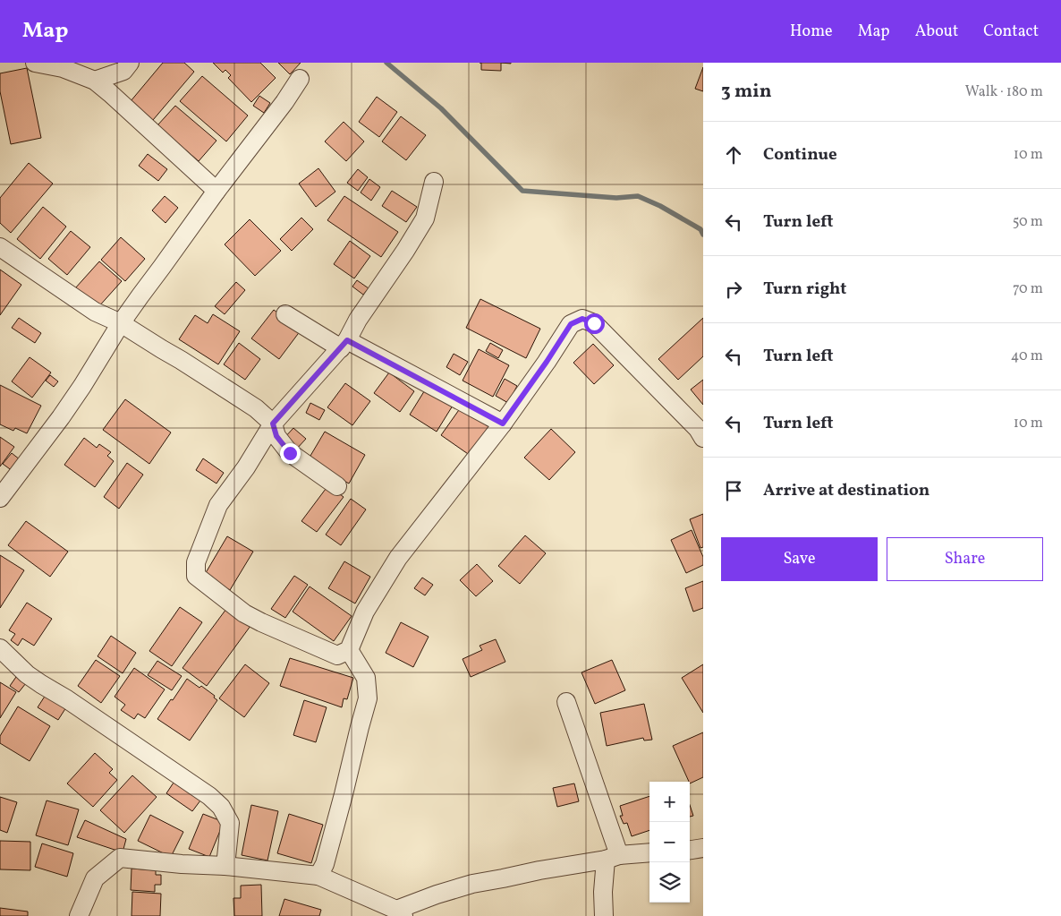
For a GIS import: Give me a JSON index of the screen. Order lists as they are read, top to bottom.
{
  "page": {
    "header": "Map",
    "nav": [
      "Home",
      "Map",
      "About",
      "Contact"
    ],
    "heading": ["3 min", "Walk · 180 m"],
    "list": [
      ["Continue", "10 m"],
      ["Turn left", "50 m"],
      ["Turn right", "70 m"],
      ["Turn left", "40 m"],
      ["Turn left", "10 m"],
      "Arrive at destination"
    ],
    "buttons": ["Save", "Share"],
    "map_buttons": ["+", "−"]
  }
}
